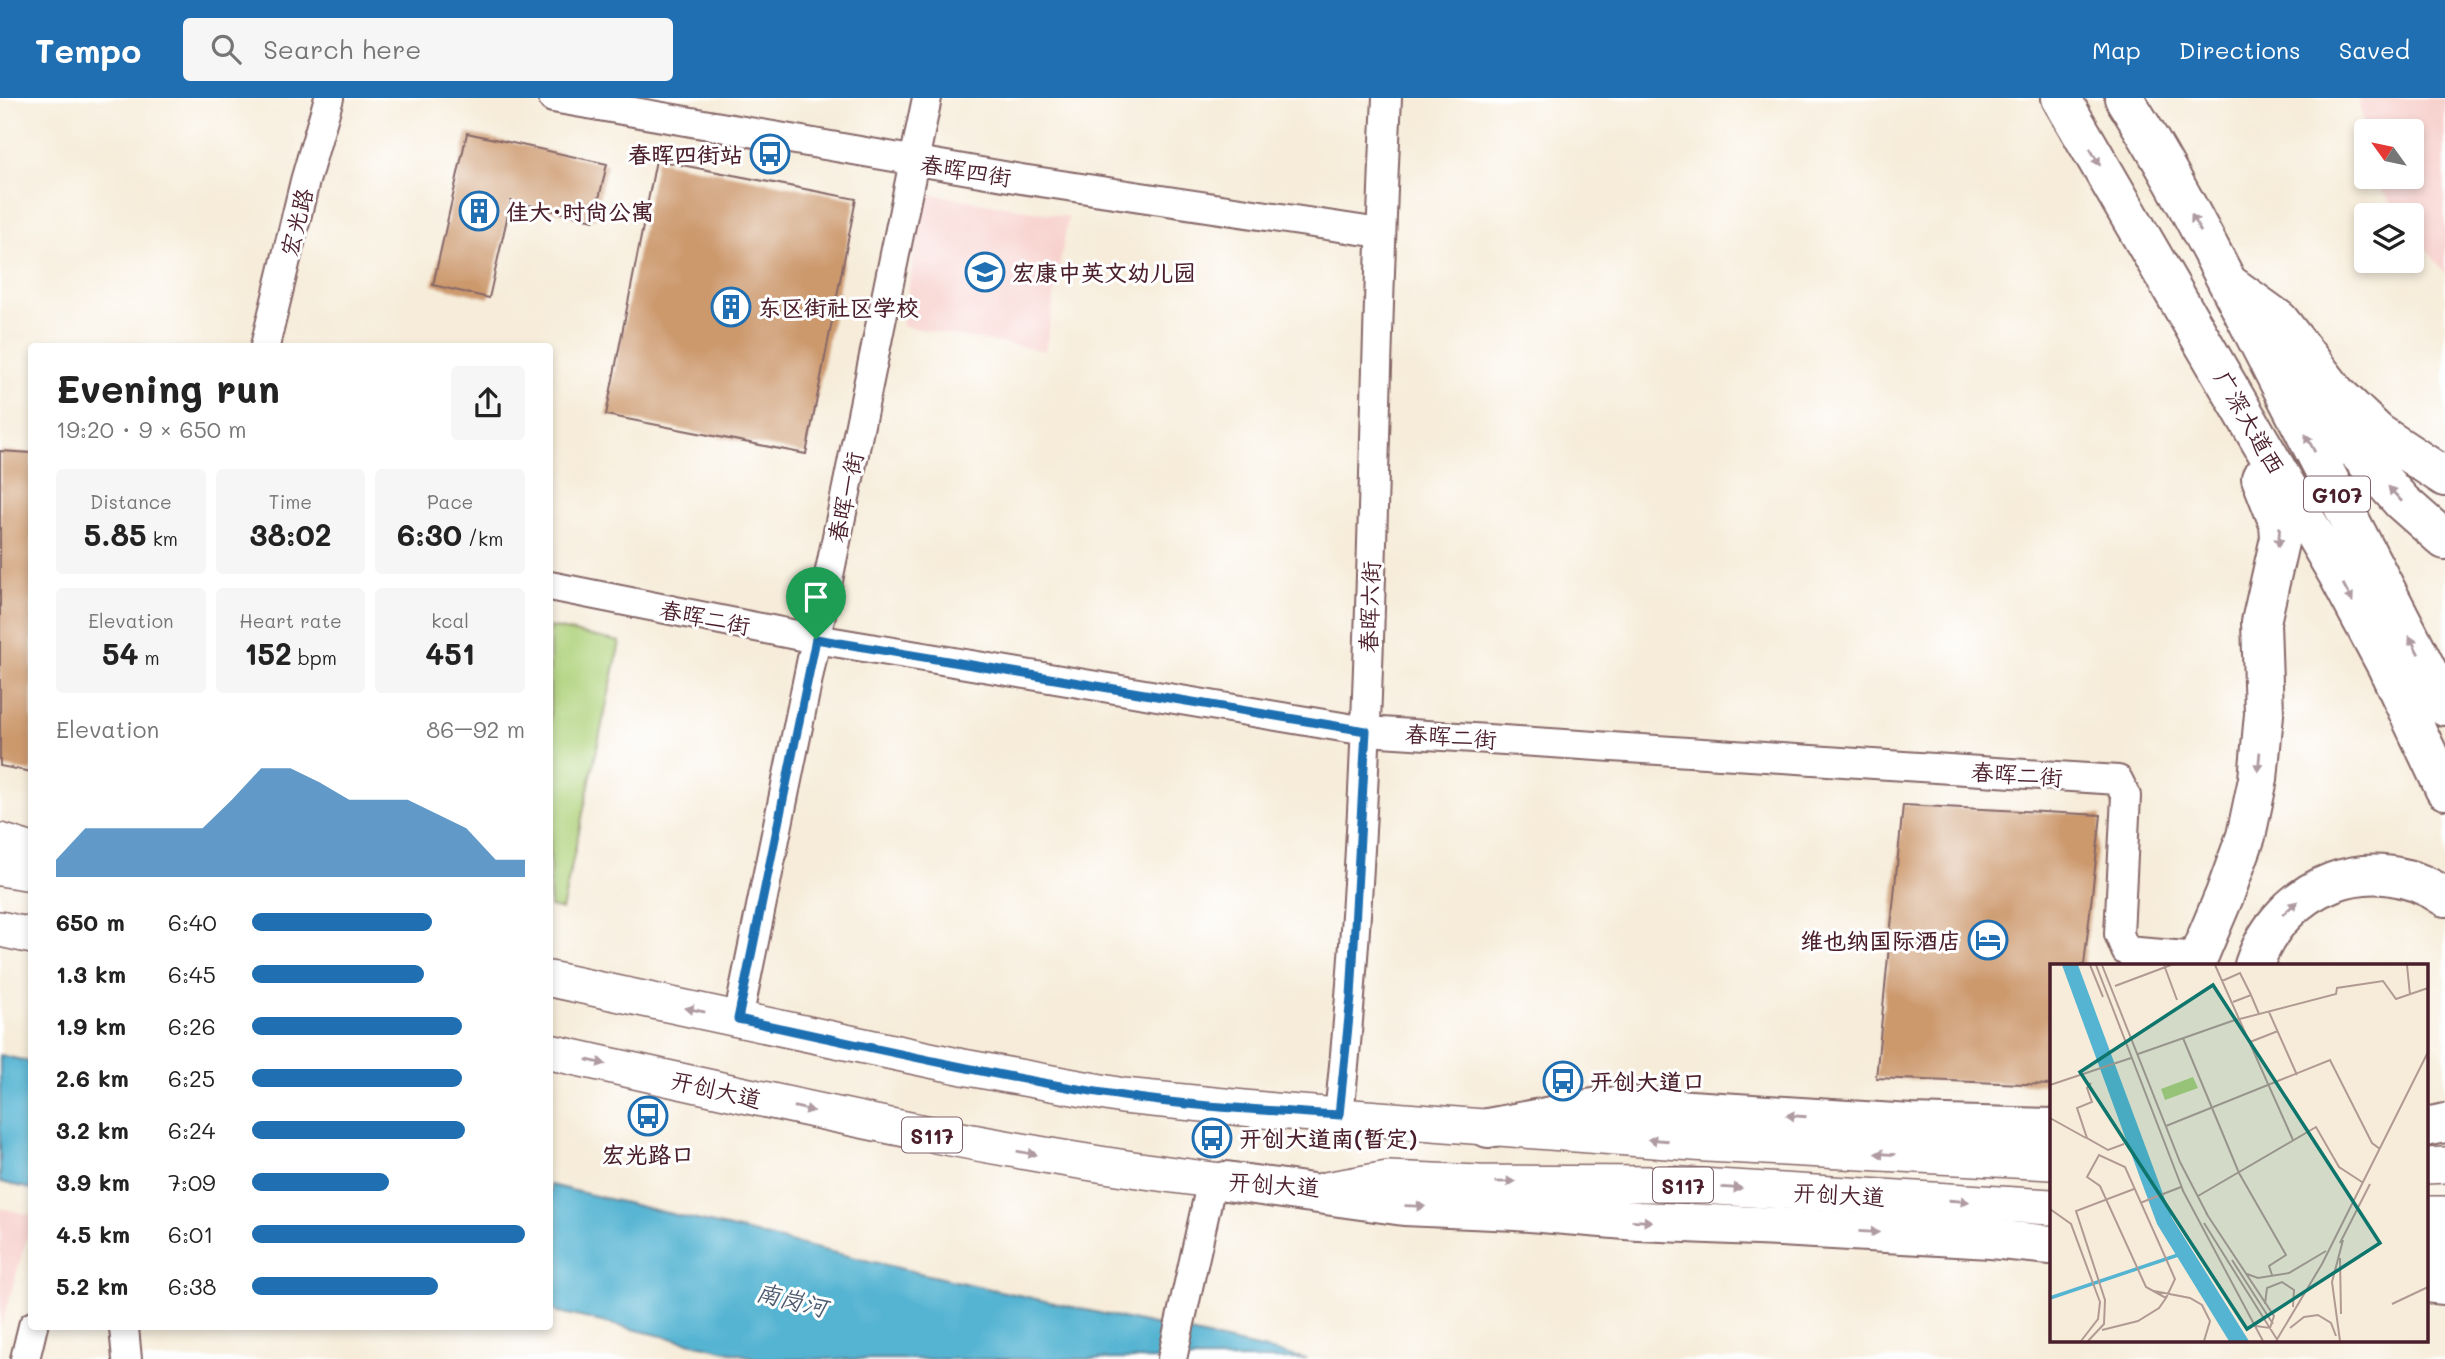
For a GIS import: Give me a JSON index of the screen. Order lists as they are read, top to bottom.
{
  "streets": {
    "highway": ["广深大道西", "G107"],
    "main road": ["开创大道", "S117"],
    "street": [
      "春晖四街",
      "宏光路",
      "春晖一街",
      "春晖六街",
      "春晖二街"
    ]
  },
  "crossings": [
    ["春晖四街", "春晖一街"],
    ["春晖四街", "春晖六街"],
    ["春晖一街", "春晖二街"],
    ["春晖一街", "开创大道"],
    ["春晖六街", "春晖二街"],
    ["春晖六街", "开创大道"]
  ],
  "water": ["南岗河"],
  "places": {
    "bus stop": [
      "春晖四街站",
      "开创大道口",
      "宏光路口",
      "开创大道南(暂定)"
    ],
    "building": ["佳大·时尚公寓", "东区街社区学校"],
    "school or university": ["宏康中英文幼儿园"],
    "hotel": ["维也纳国际酒店"]
  },
  "north": "top left",
  "page": {
    "header": "Tempo",
    "search": "Search here",
    "nav": ["Map", "Directions", "Saved"],
    "heading": ["Evening run", "19:20 · 9 × 650 m"],
    "stats": [
      ["Distance", "5.85 km"],
      ["Time", "38:02"],
      ["Pace", "6:30 /km"],
      ["Elevation", "54 m"],
      ["Heart rate", "152 bpm"],
      ["kcal", "451"]
    ],
    "chart": ["Elevation", "86–92 m"],
    "list": [
      {
        "name": "650 m",
        "note": "6:40"
      },
      {
        "name": "1.3 km",
        "note": "6:45"
      },
      {
        "name": "1.9 km",
        "note": "6:26"
      },
      {
        "name": "2.6 km",
        "note": "6:25"
      },
      {
        "name": "3.2 km",
        "note": "6:24"
      },
      {
        "name": "3.9 km",
        "note": "7:09"
      },
      {
        "name": "4.5 km",
        "note": "6:01"
      },
      {
        "name": "5.2 km",
        "note": "6:38"
      }
    ]
  }
}
